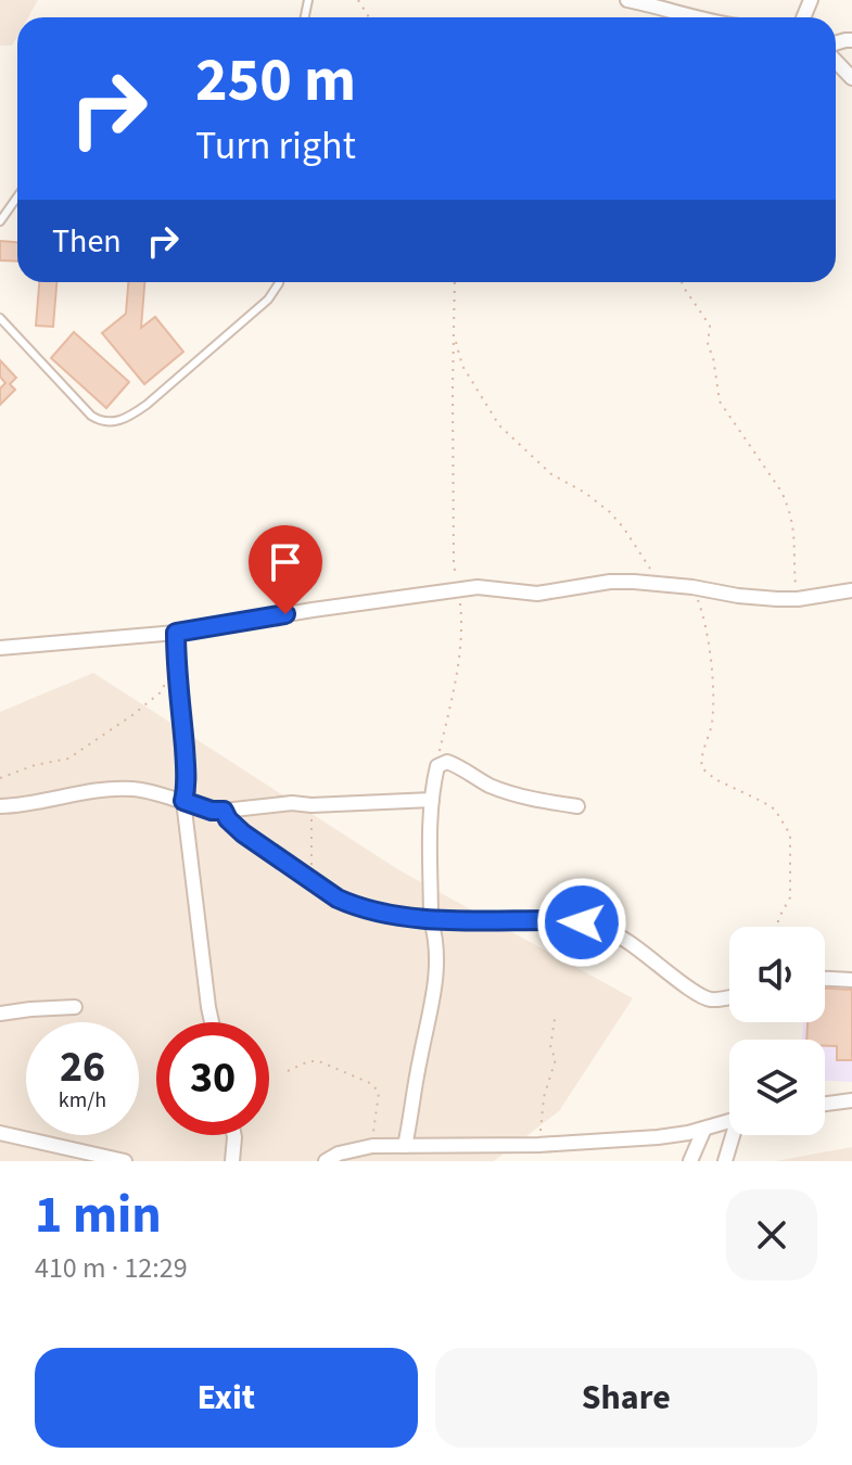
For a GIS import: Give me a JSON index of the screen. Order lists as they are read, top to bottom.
{
  "page": {
    "turn": ["250 m", "Turn right"],
    "then": "Then",
    "speed": "26 km/h",
    "limit": "30",
    "heading": ["1 min", "410 m · 12:29"],
    "buttons": ["Exit", "Share"]
  }
}
